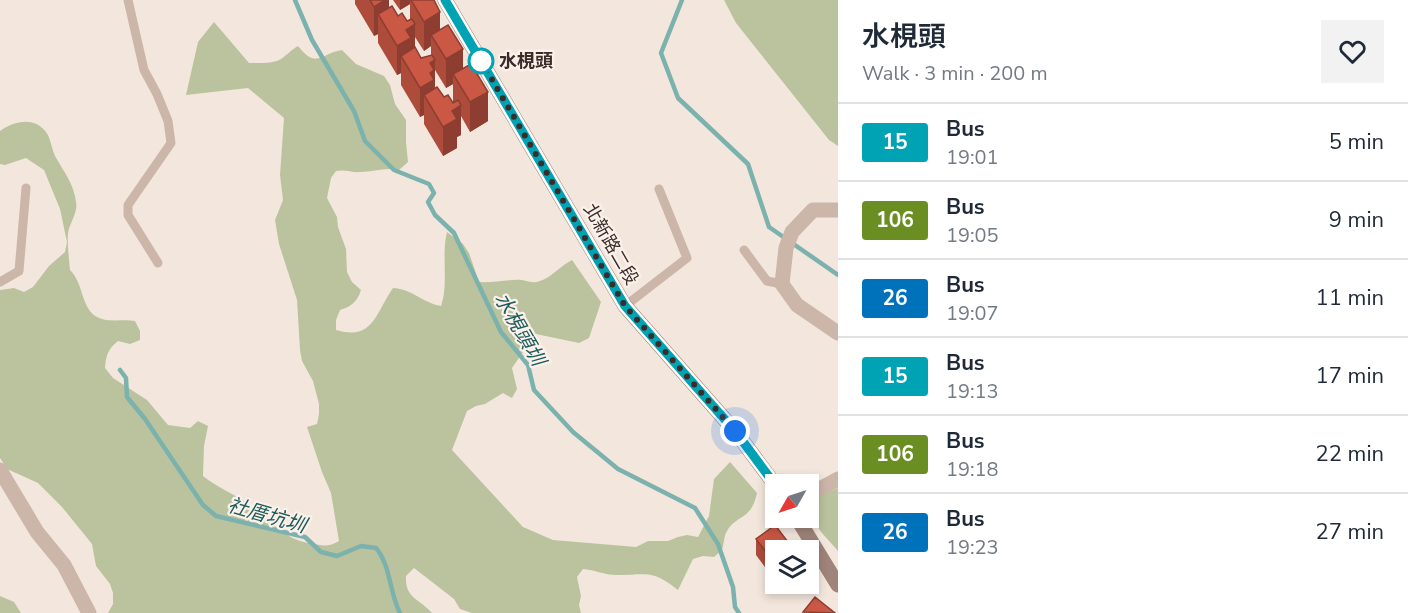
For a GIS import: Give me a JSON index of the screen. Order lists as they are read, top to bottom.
{
  "streets": {
    "main road": ["北新路二段"]
  },
  "water": ["水梘頭圳", "社厝坑圳"],
  "places": ["水梘頭"],
  "lines": ["bus line 15"],
  "north": "bottom left",
  "page": {
    "heading": ["水梘頭", "Walk · 3 min · 200 m"],
    "list": [
      {
        "mark": "15",
        "name": "Bus",
        "note": "19:01",
        "value": "5 min"
      },
      {
        "mark": "106",
        "name": "Bus",
        "note": "19:05",
        "value": "9 min"
      },
      {
        "mark": "26",
        "name": "Bus",
        "note": "19:07",
        "value": "11 min"
      },
      {
        "mark": "15",
        "name": "Bus",
        "note": "19:13",
        "value": "17 min"
      },
      {
        "mark": "106",
        "name": "Bus",
        "note": "19:18",
        "value": "22 min"
      },
      {
        "mark": "26",
        "name": "Bus",
        "note": "19:23",
        "value": "27 min"
      }
    ]
  }
}
